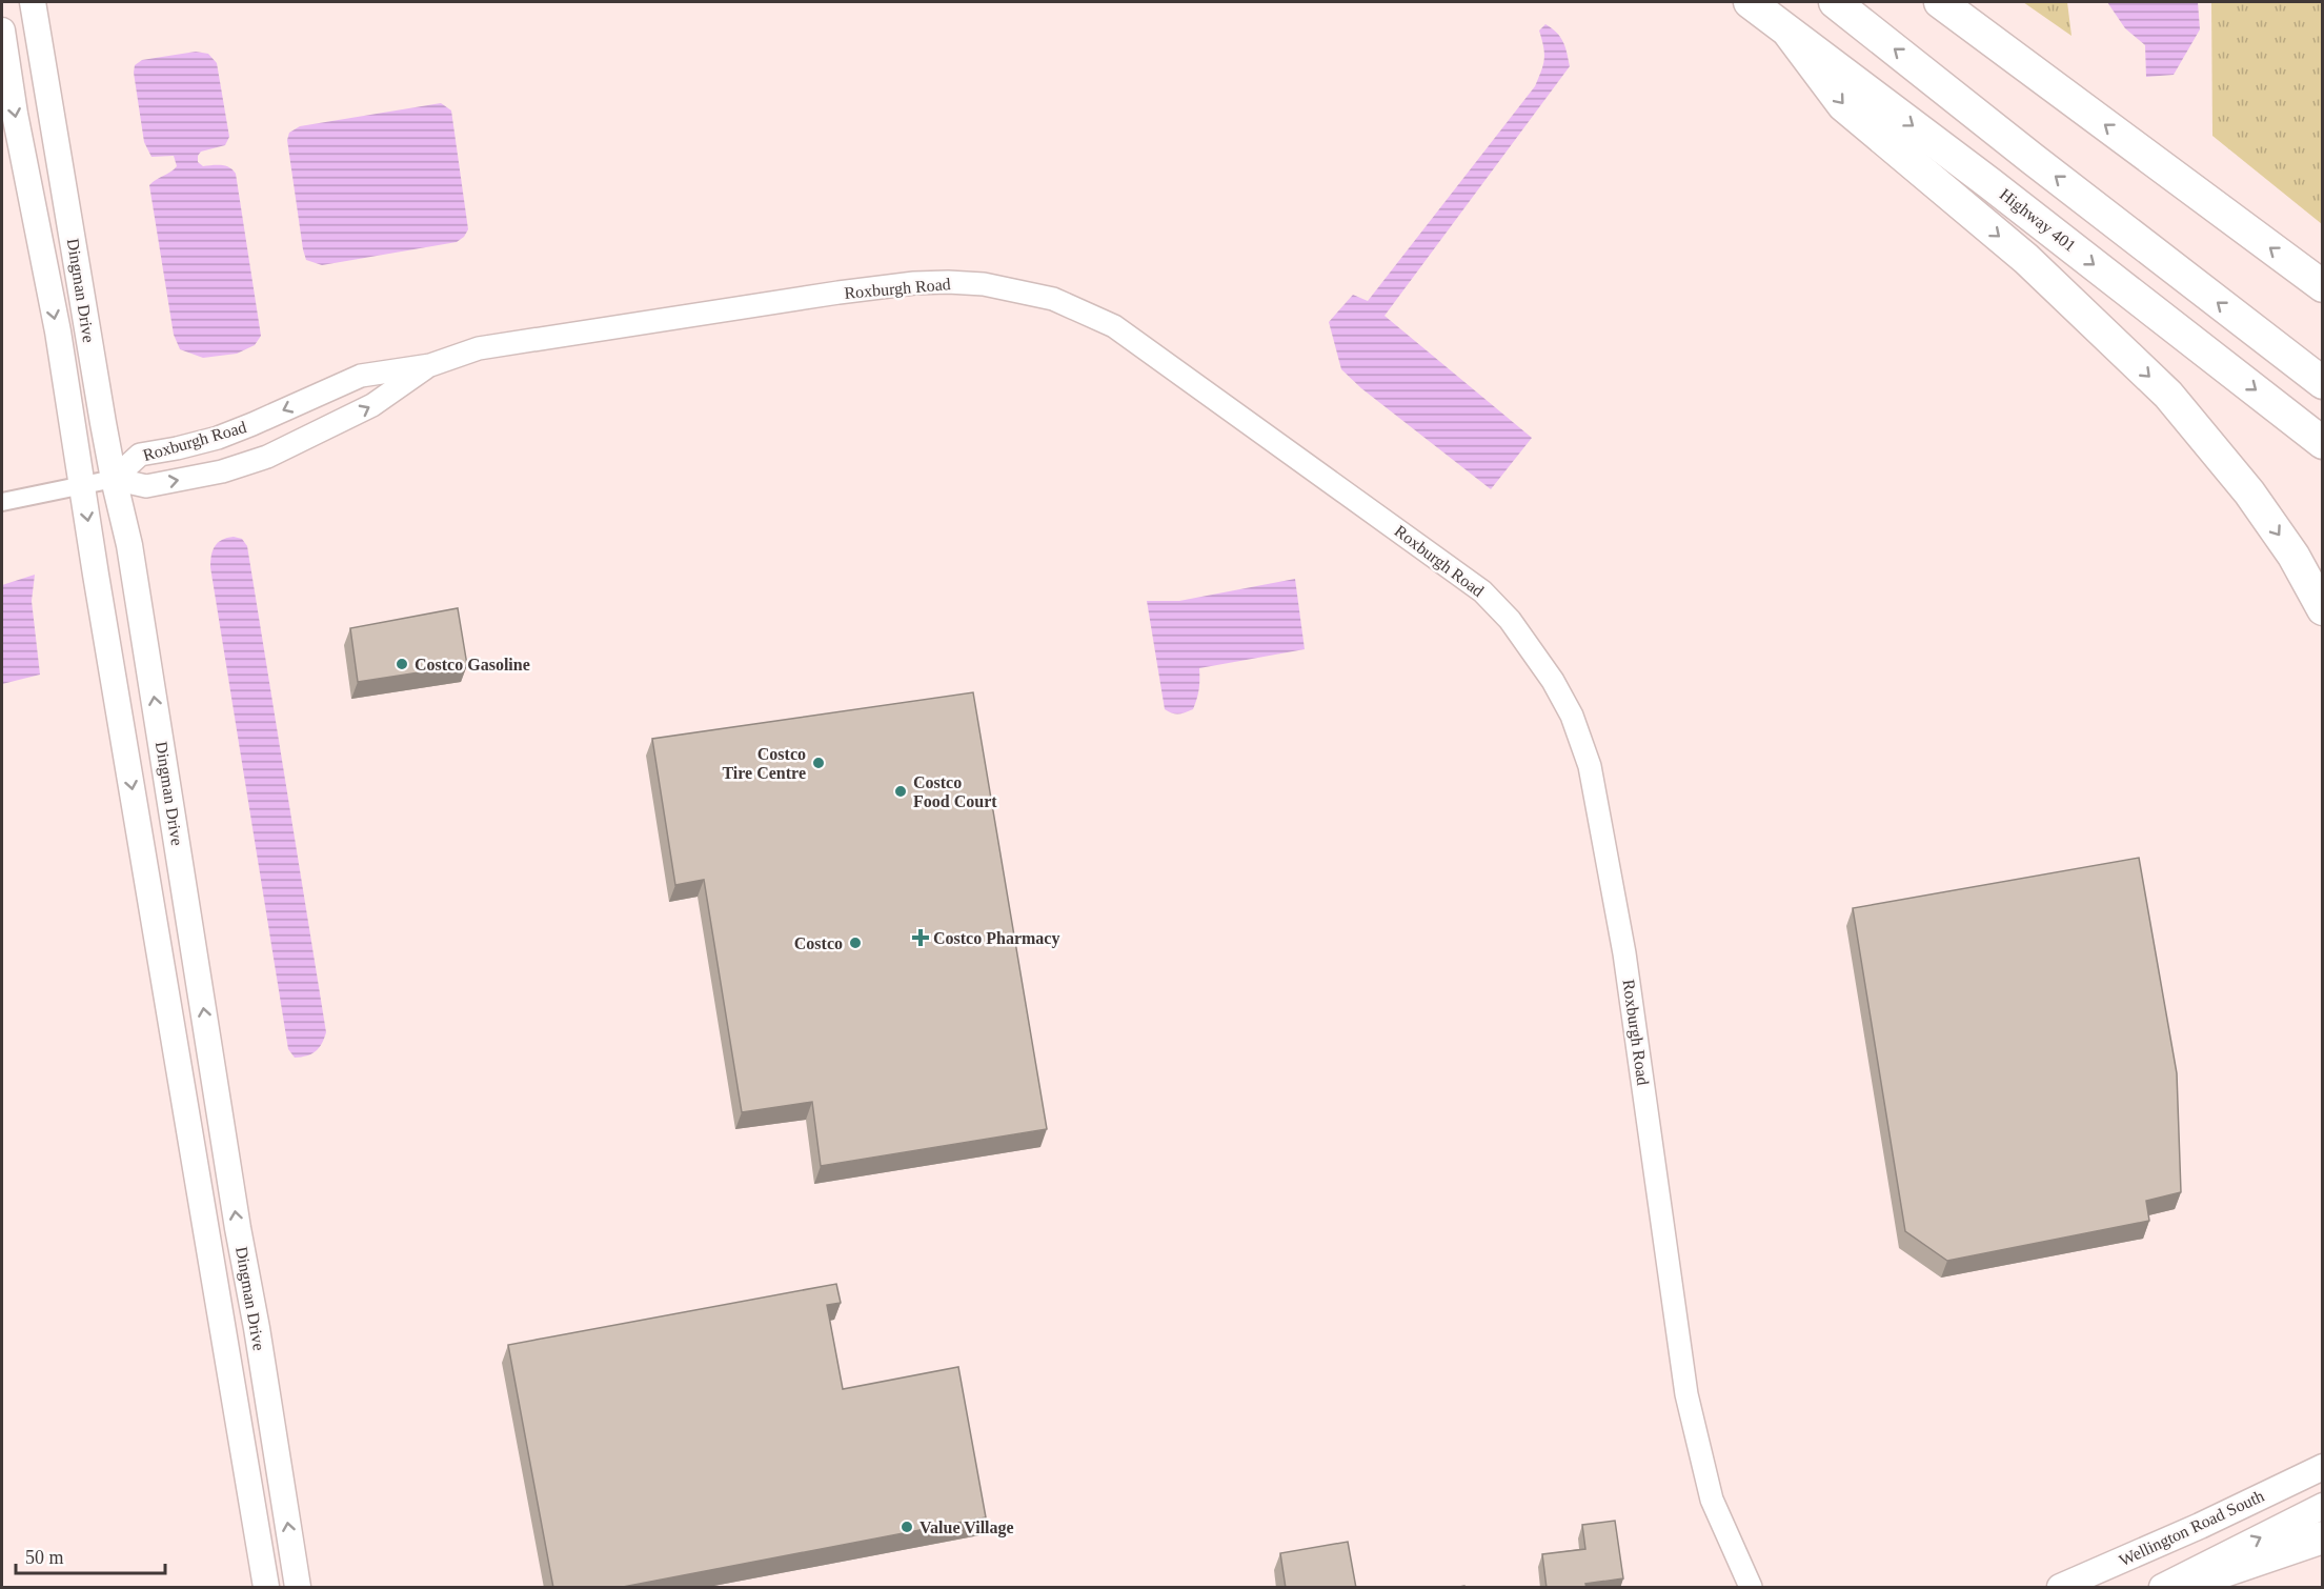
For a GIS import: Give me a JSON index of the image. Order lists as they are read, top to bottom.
{
  "streets": {
    "highway": ["Highway 401"],
    "main road": ["Dingman Drive", "Wellington Road South"],
    "street": ["Roxburgh Road"]
  },
  "crossings": [
    ["Roxburgh Road", "Dingman Drive"]
  ],
  "places": {
    "other": [
      "Costco Gasoline",
      "Costco Tire Centre",
      "Costco Food Court",
      "Costco",
      "Value Village"
    ],
    "health": ["Costco Pharmacy"]
  },
  "scale_bar": "50 m"
}
